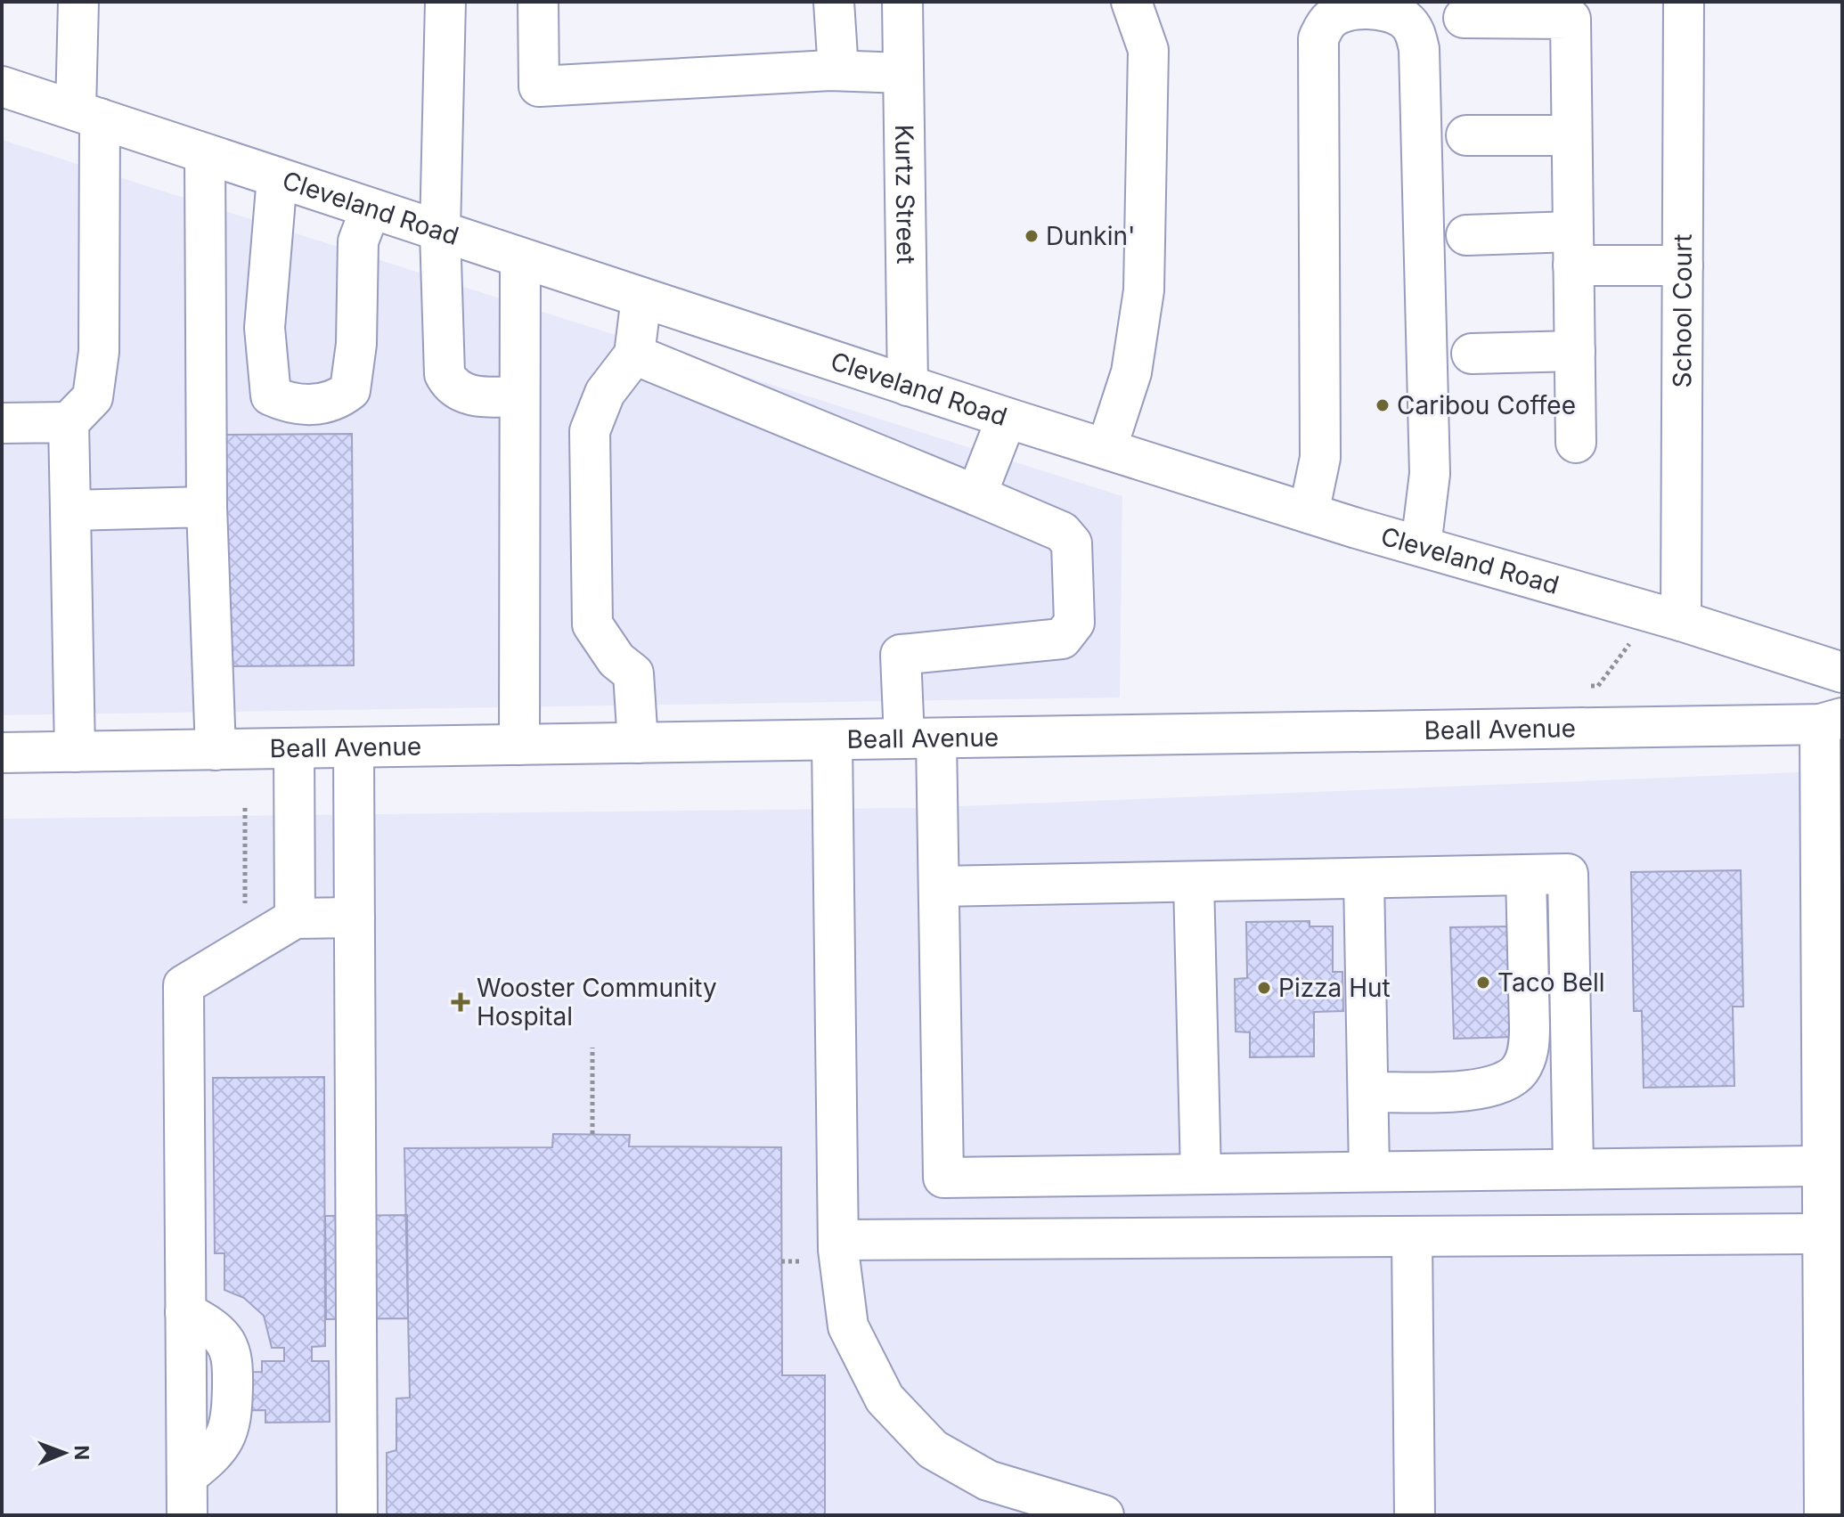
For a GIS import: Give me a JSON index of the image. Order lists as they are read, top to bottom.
{
  "streets": {
    "street": [
      "Kurtz Street",
      "Cleveland Road",
      "School Court",
      "Beall Avenue"
    ]
  },
  "crossings": [
    ["Kurtz Street", "Cleveland Road"],
    ["Cleveland Road", "School Court"]
  ],
  "places": {
    "other": [
      "Dunkin'",
      "Caribou Coffee",
      "Taco Bell",
      "Pizza Hut"
    ],
    "health": ["Wooster Community Hospital"]
  },
  "north": "right"
}
